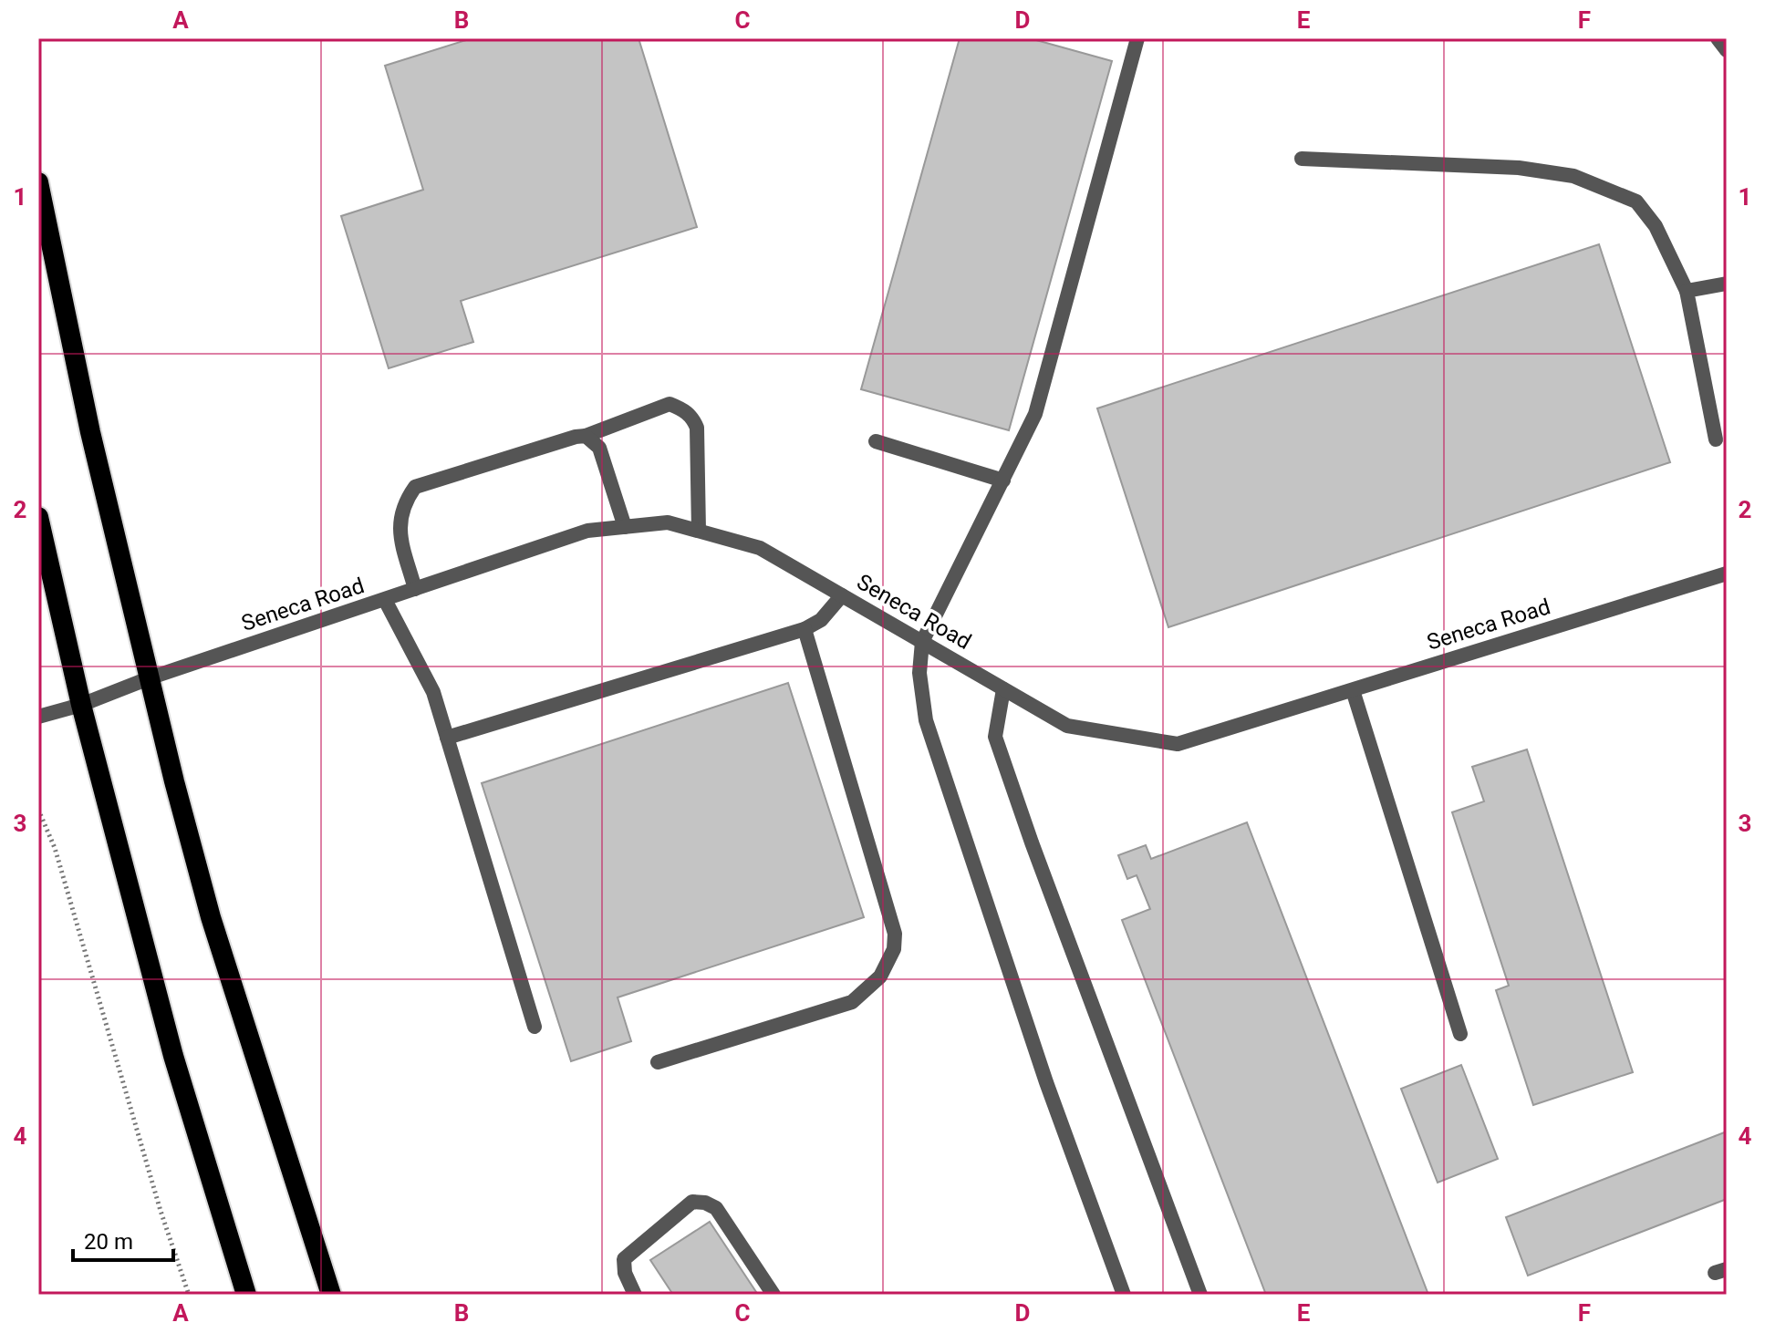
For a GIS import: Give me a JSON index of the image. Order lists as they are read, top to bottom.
{
  "streets": {
    "street": ["Seneca Road"]
  },
  "scale_bar": "20 m",
  "grid": {
    "columns": [
      "A",
      "B",
      "C",
      "D",
      "E",
      "F"
    ],
    "rows": [
      "1",
      "2",
      "3",
      "4"
    ]
  }
}
